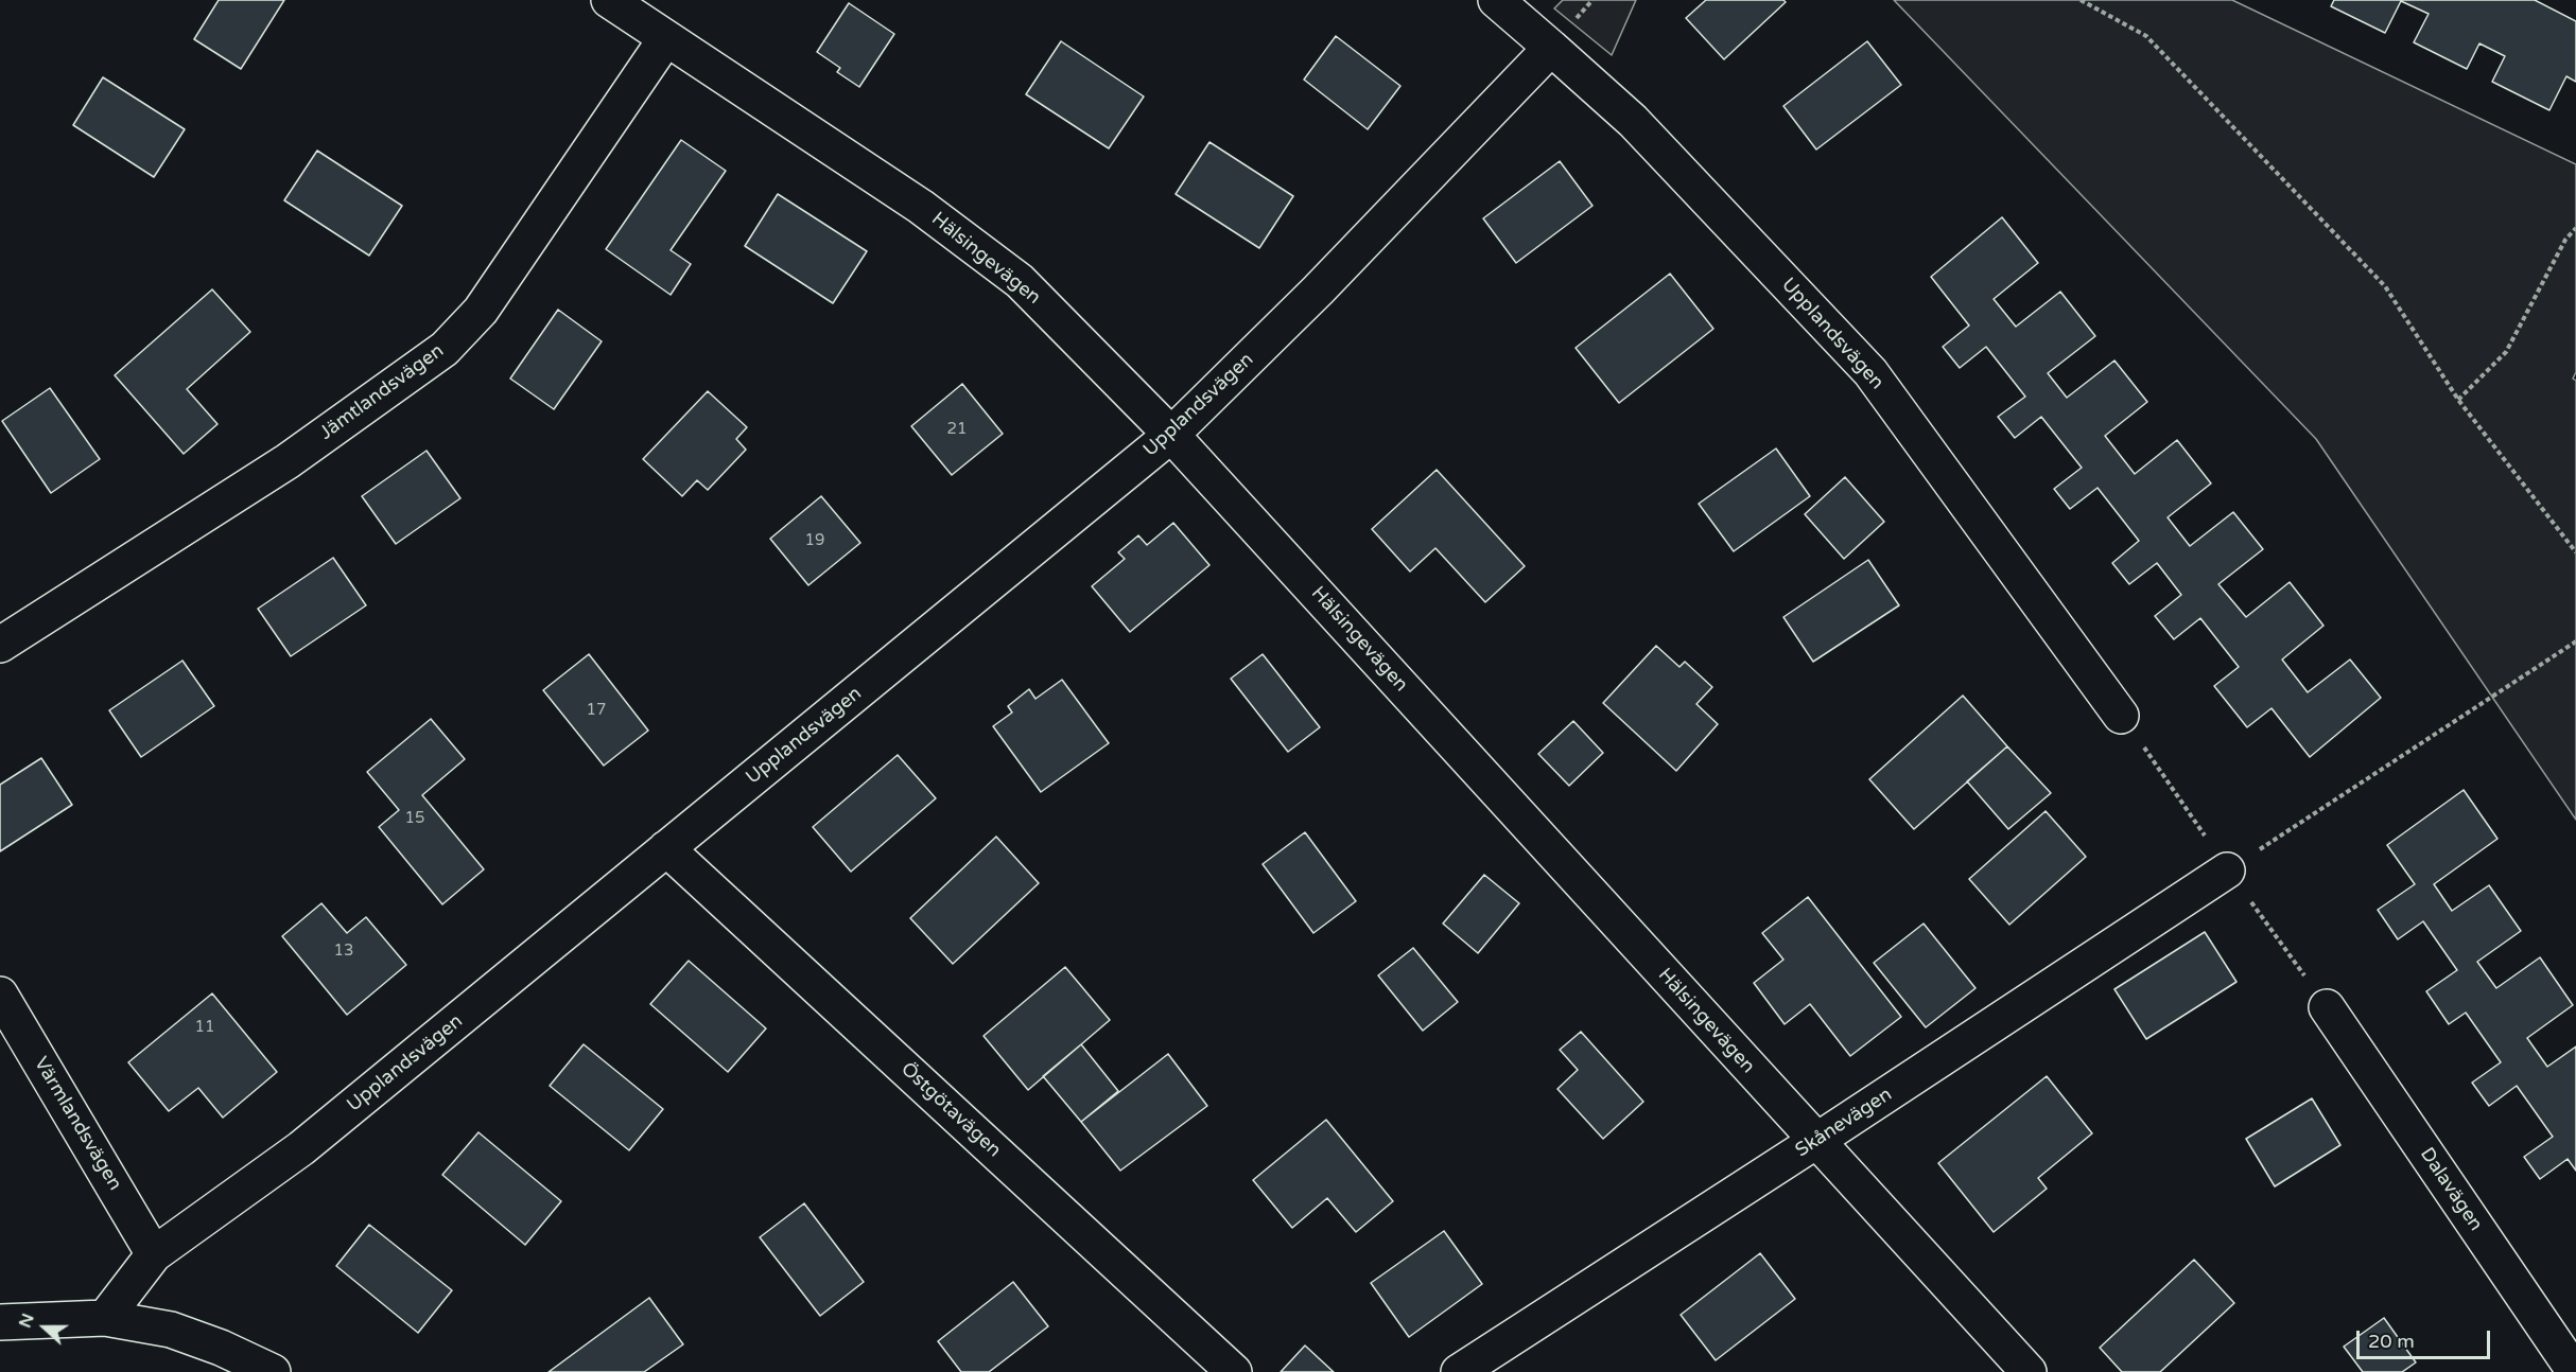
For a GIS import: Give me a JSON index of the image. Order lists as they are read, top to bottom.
{
  "streets": {
    "street": [
      "Hälsingevägen",
      "Upplandsvägen",
      "Jämtlandsvägen",
      "Östgötavägen",
      "Skånevägen",
      "Värmlandsvägen",
      "Dalavägen"
    ]
  },
  "crossings": [
    ["Hälsingevägen", "Upplandsvägen"],
    ["Hälsingevägen", "Jämtlandsvägen"],
    ["Hälsingevägen", "Skånevägen"],
    ["Upplandsvägen", "Östgötavägen"],
    ["Upplandsvägen", "Värmlandsvägen"]
  ],
  "house_numbers": [
    "21",
    "19",
    "17",
    "15",
    "13",
    "11"
  ],
  "scale_bar": "20 m",
  "north": "left"
}
